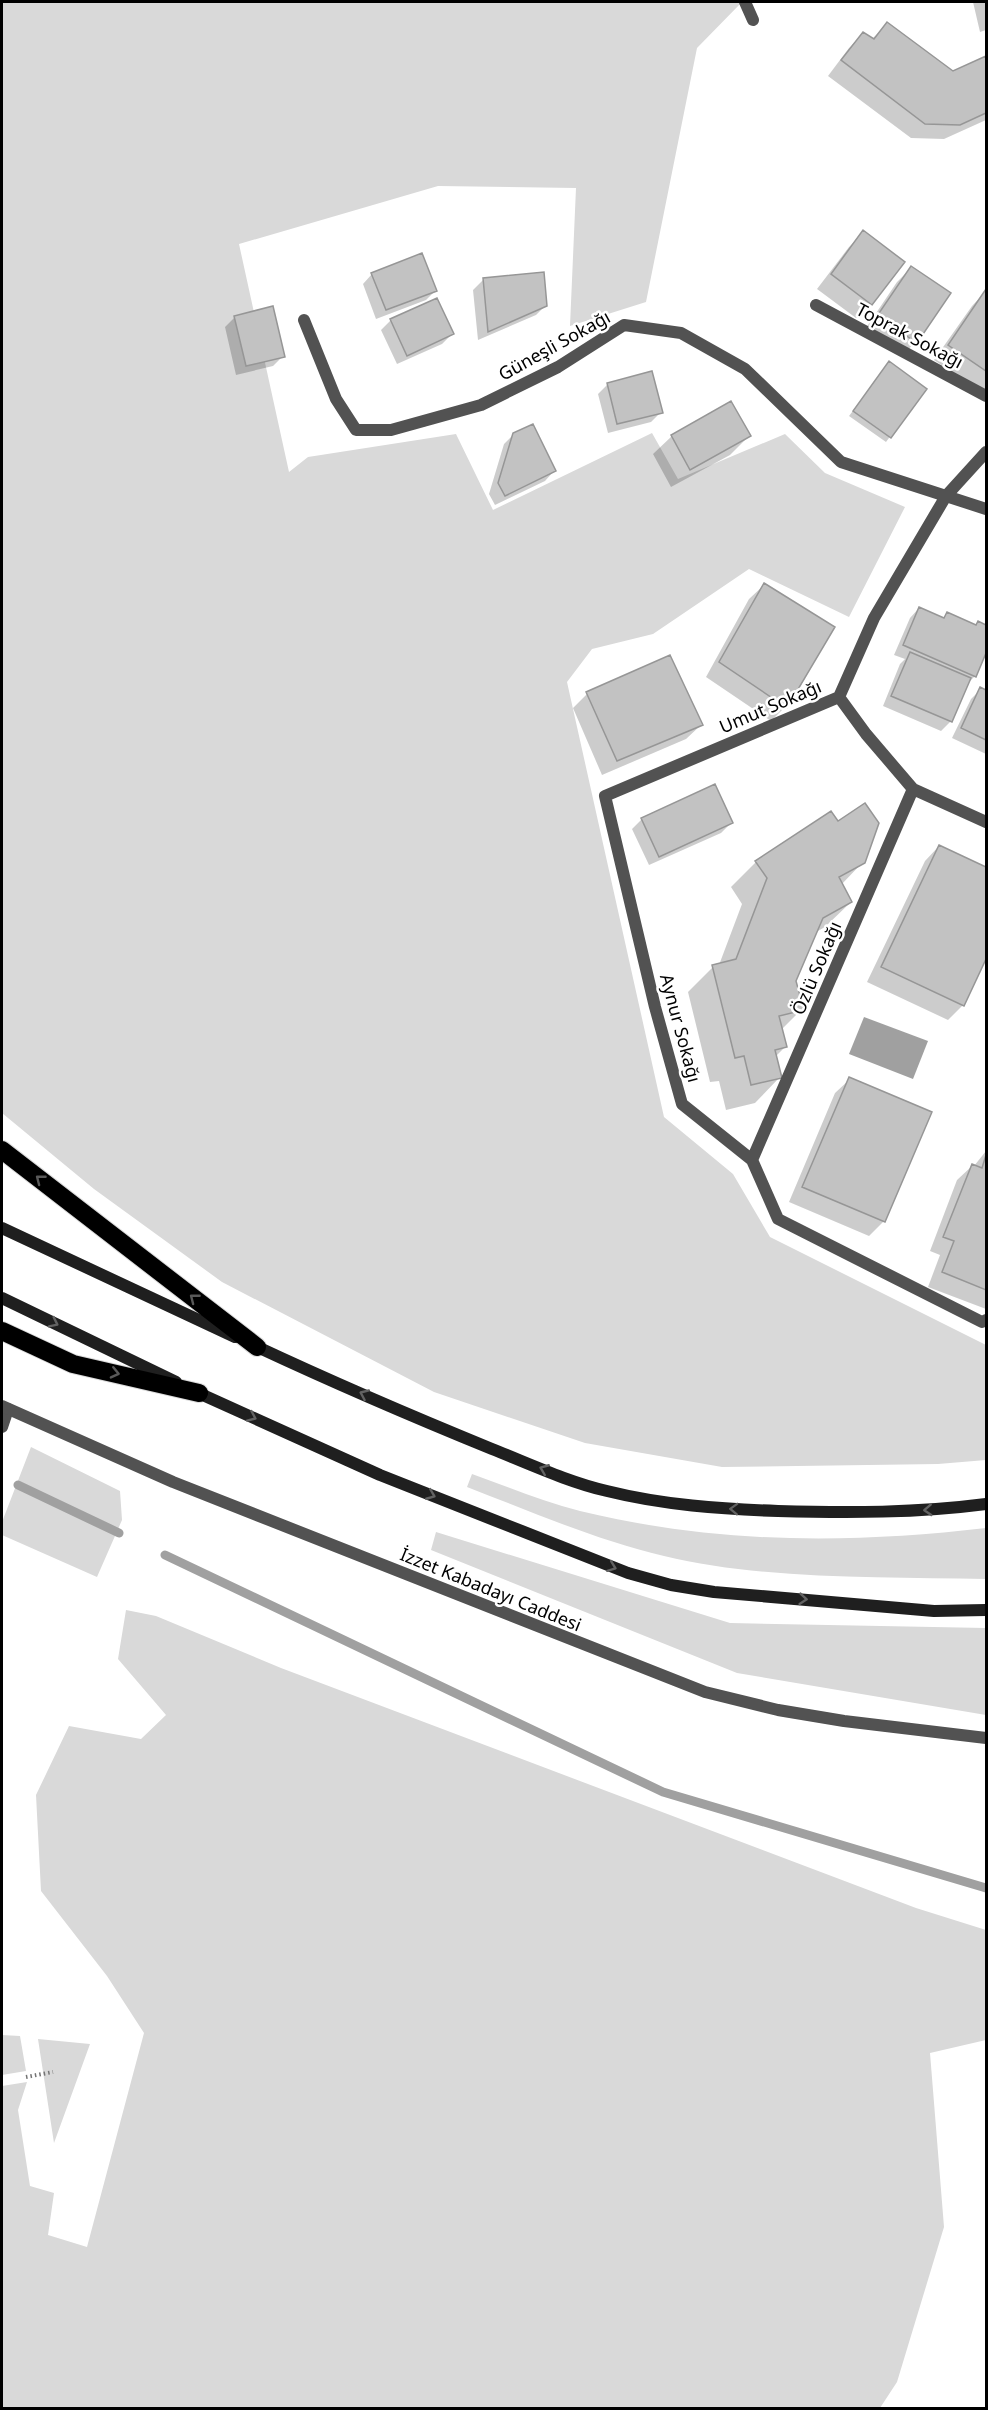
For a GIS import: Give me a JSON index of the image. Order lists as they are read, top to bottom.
{
  "streets": {
    "street": [
      "Toprak Sokağı",
      "Güneşli Sokağı",
      "Umut Sokağı",
      "Özlü Sokağı",
      "Aynur Sokağı",
      "İzzet Kabadayı Caddesi"
    ]
  },
  "crossings": [
    ["Güneşli Sokağı", "Umut Sokağı"],
    ["Umut Sokağı", "Aynur Sokağı"],
    ["Özlü Sokağı", "Aynur Sokağı"]
  ]
}
